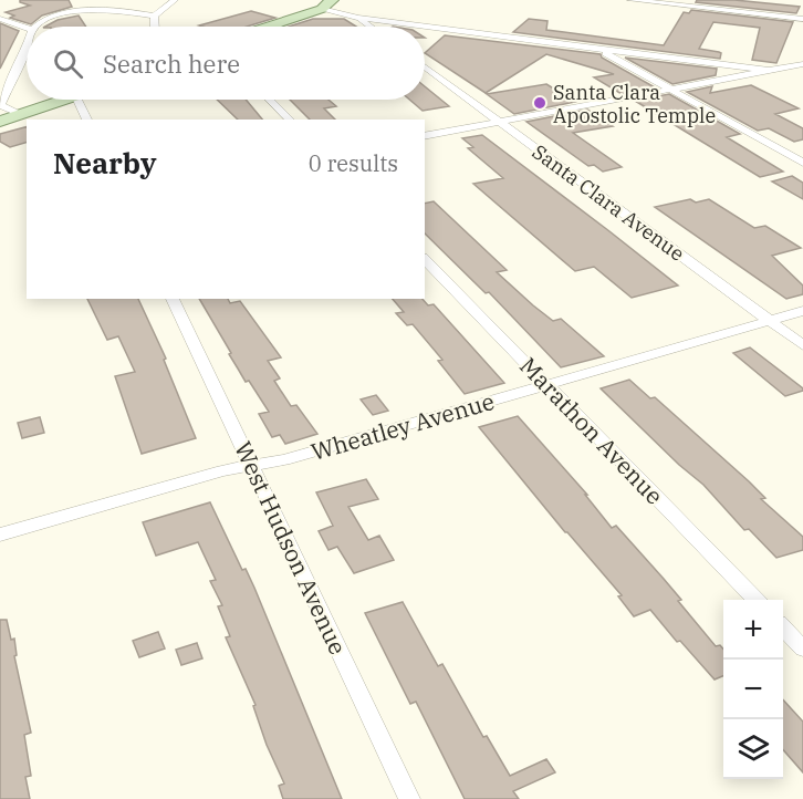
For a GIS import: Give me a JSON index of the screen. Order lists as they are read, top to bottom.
{
  "streets": {
    "street": [
      "Santa Clara Avenue",
      "Wheatley Avenue",
      "Marathon Avenue",
      "West Hudson Avenue"
    ]
  },
  "crossings": [
    ["Santa Clara Avenue", "Wheatley Avenue"],
    ["Wheatley Avenue", "Marathon Avenue"],
    ["Wheatley Avenue", "West Hudson Avenue"]
  ],
  "places": ["Santa Clara Apostolic Temple"],
  "page": {
    "search": "Search here",
    "heading": ["Nearby", "0 results"],
    "map_buttons": ["+", "−"]
  }
}
